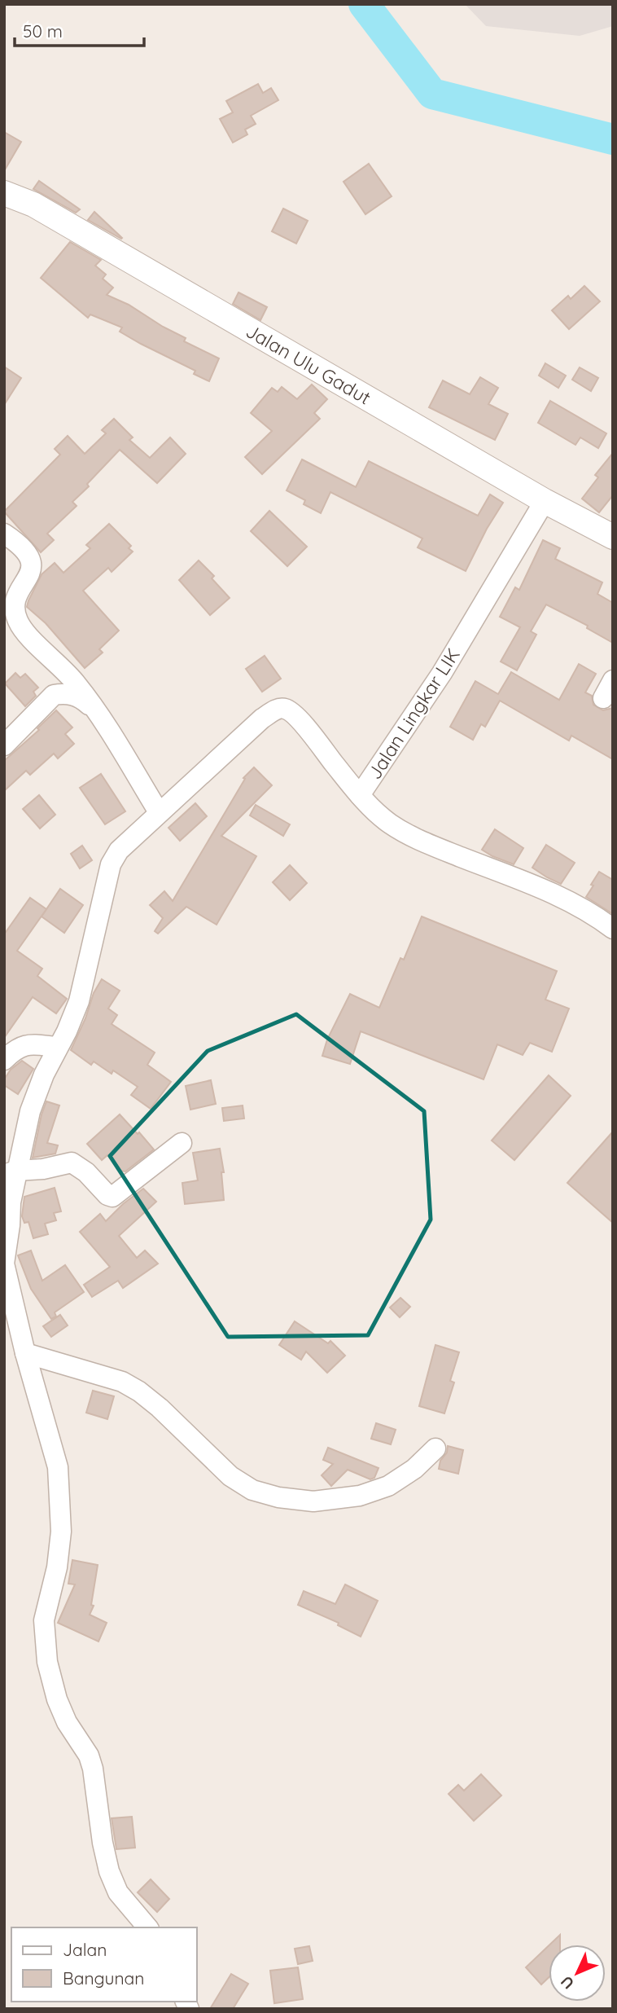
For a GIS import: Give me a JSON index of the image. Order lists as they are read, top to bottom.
{
  "streets": {
    "street": ["Jalan Ulu Gadut", "Jalan Lingkar LIK"]
  },
  "crossings": [
    ["Jalan Ulu Gadut", "Jalan Lingkar LIK"]
  ],
  "legend": ["Jalan", "Bangunan"],
  "scale_bar": "50 m",
  "north": "bottom left"
}
